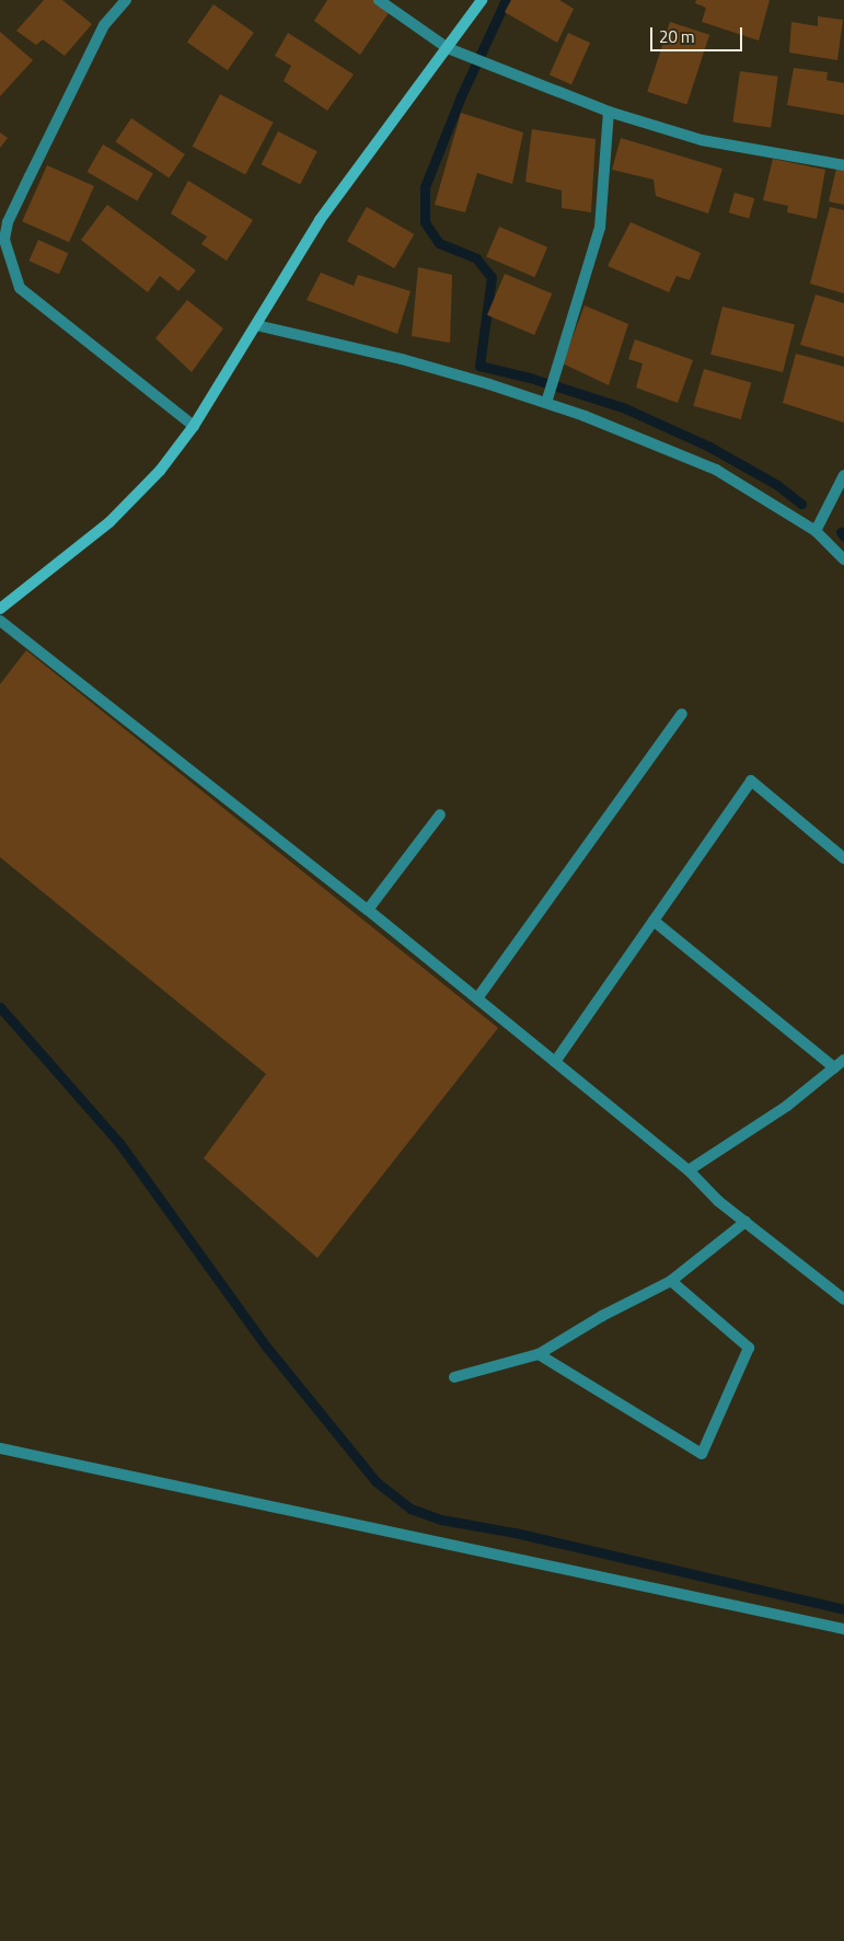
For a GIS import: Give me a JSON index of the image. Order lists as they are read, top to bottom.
{
  "scale_bar": "20 m"
}
